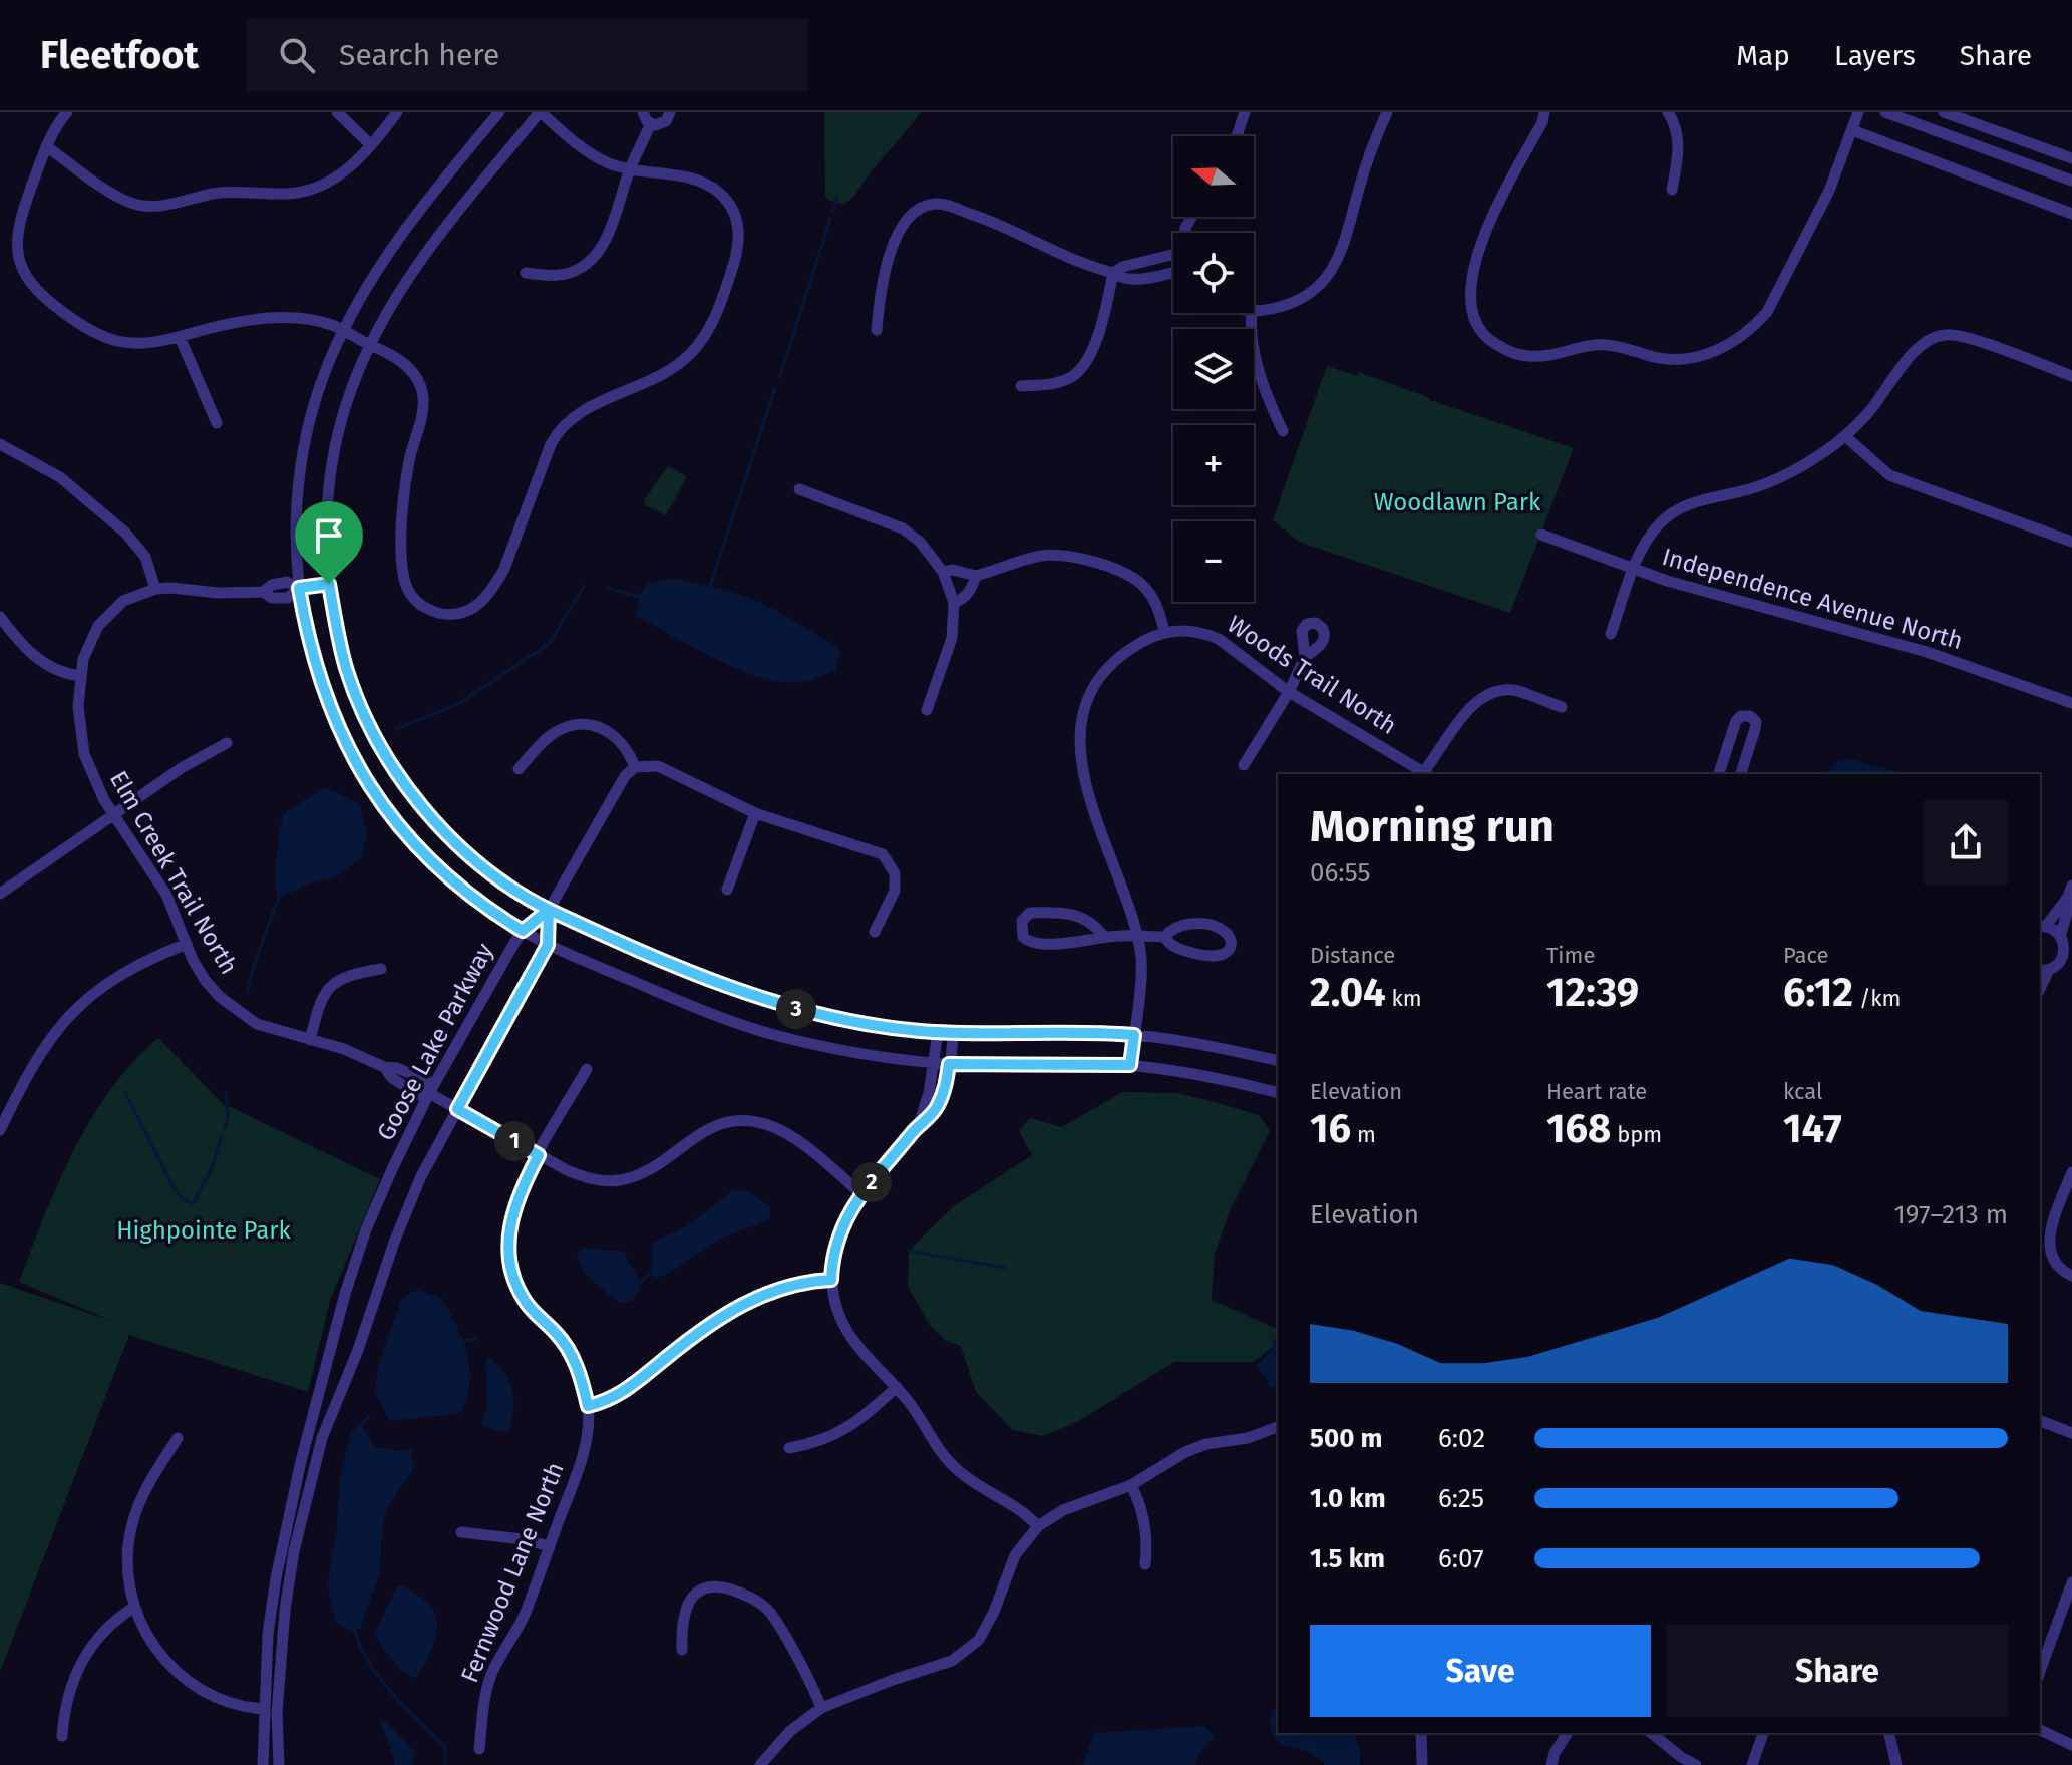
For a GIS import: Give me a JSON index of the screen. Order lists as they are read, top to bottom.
{
  "streets": {
    "street": [
      "Independence Avenue North",
      "Woods Trail North",
      "Elm Creek Trail North",
      "Goose Lake Parkway",
      "Fernwood Lane North"
    ]
  },
  "crossings": [
    ["Elm Creek Trail North", "Goose Lake Parkway"],
    ["Elm Creek Trail North", "Fernwood Lane North"]
  ],
  "parks": ["Woodlawn Park", "Highpointe Park"],
  "north": "left",
  "page": {
    "header": "Fleetfoot",
    "search": "Search here",
    "nav": ["Map", "Layers", "Share"],
    "map_buttons": ["+", "−"],
    "heading": ["Morning run", "06:55"],
    "stats": [
      ["Distance", "2.04 km"],
      ["Time", "12:39"],
      ["Pace", "6:12 /km"],
      ["Elevation", "16 m"],
      ["Heart rate", "168 bpm"],
      ["kcal", "147"]
    ],
    "pins": ["3", "1", "2"],
    "chart": ["Elevation", "197–213 m"],
    "list": [
      {
        "name": "500 m",
        "note": "6:02"
      },
      {
        "name": "1.0 km",
        "note": "6:25"
      },
      {
        "name": "1.5 km",
        "note": "6:07"
      }
    ],
    "buttons": ["Save", "Share"]
  }
}
